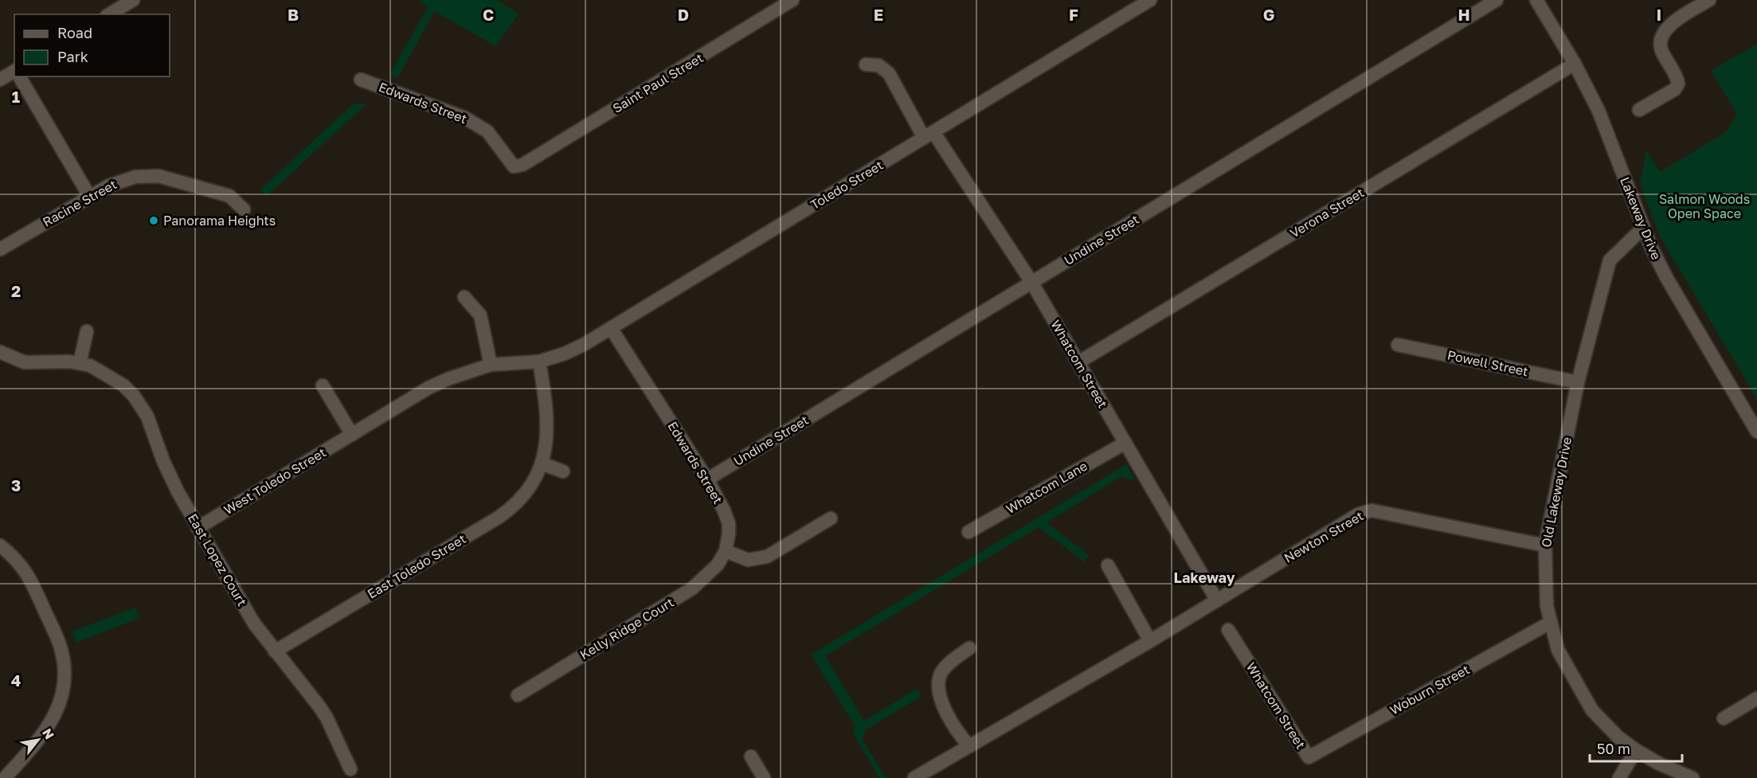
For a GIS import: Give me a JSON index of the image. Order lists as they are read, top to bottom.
{
  "streets": {
    "street": [
      "Saint Paul Street",
      "Edwards Street",
      "Toledo Street",
      "Racine Street",
      "Verona Street",
      "Lakeway Drive",
      "Undine Street",
      "Powell Street",
      "Whatcom Street",
      "West Toledo Street",
      "Whatcom Lane",
      "Old Lakeway Drive",
      "Newton Street",
      "East Lopez Court",
      "East Toledo Street",
      "Kelly Ridge Court",
      "Woburn Street"
    ]
  },
  "crossings": [
    ["Saint Paul Street", "Edwards Street"],
    ["Edwards Street", "Toledo Street"],
    ["Edwards Street", "Undine Street"],
    ["Edwards Street", "Kelly Ridge Court"],
    ["Toledo Street", "Whatcom Street"],
    ["Toledo Street", "West Toledo Street"],
    ["Toledo Street", "East Toledo Street"],
    ["Verona Street", "Lakeway Drive"],
    ["Verona Street", "Whatcom Street"],
    ["Lakeway Drive", "Old Lakeway Drive"],
    ["Undine Street", "Whatcom Street"],
    ["Powell Street", "Old Lakeway Drive"],
    ["Whatcom Street", "Whatcom Lane"],
    ["Whatcom Street", "Newton Street"],
    ["Whatcom Street", "Woburn Street"],
    ["West Toledo Street", "East Lopez Court"],
    ["West Toledo Street", "East Toledo Street"],
    ["Old Lakeway Drive", "Newton Street"],
    ["Old Lakeway Drive", "Woburn Street"],
    ["East Lopez Court", "East Toledo Street"]
  ],
  "districts": ["Lakeway"],
  "parks": ["Salmon Woods Open Space"],
  "places": ["Panorama Heights"],
  "legend": ["Road", "Park"],
  "scale_bar": "50 m",
  "north": "top right",
  "grid": {
    "columns": [
      "B",
      "C",
      "D",
      "E",
      "F",
      "G",
      "H",
      "I"
    ],
    "rows": [
      "1",
      "2",
      "3",
      "4"
    ]
  }
}
